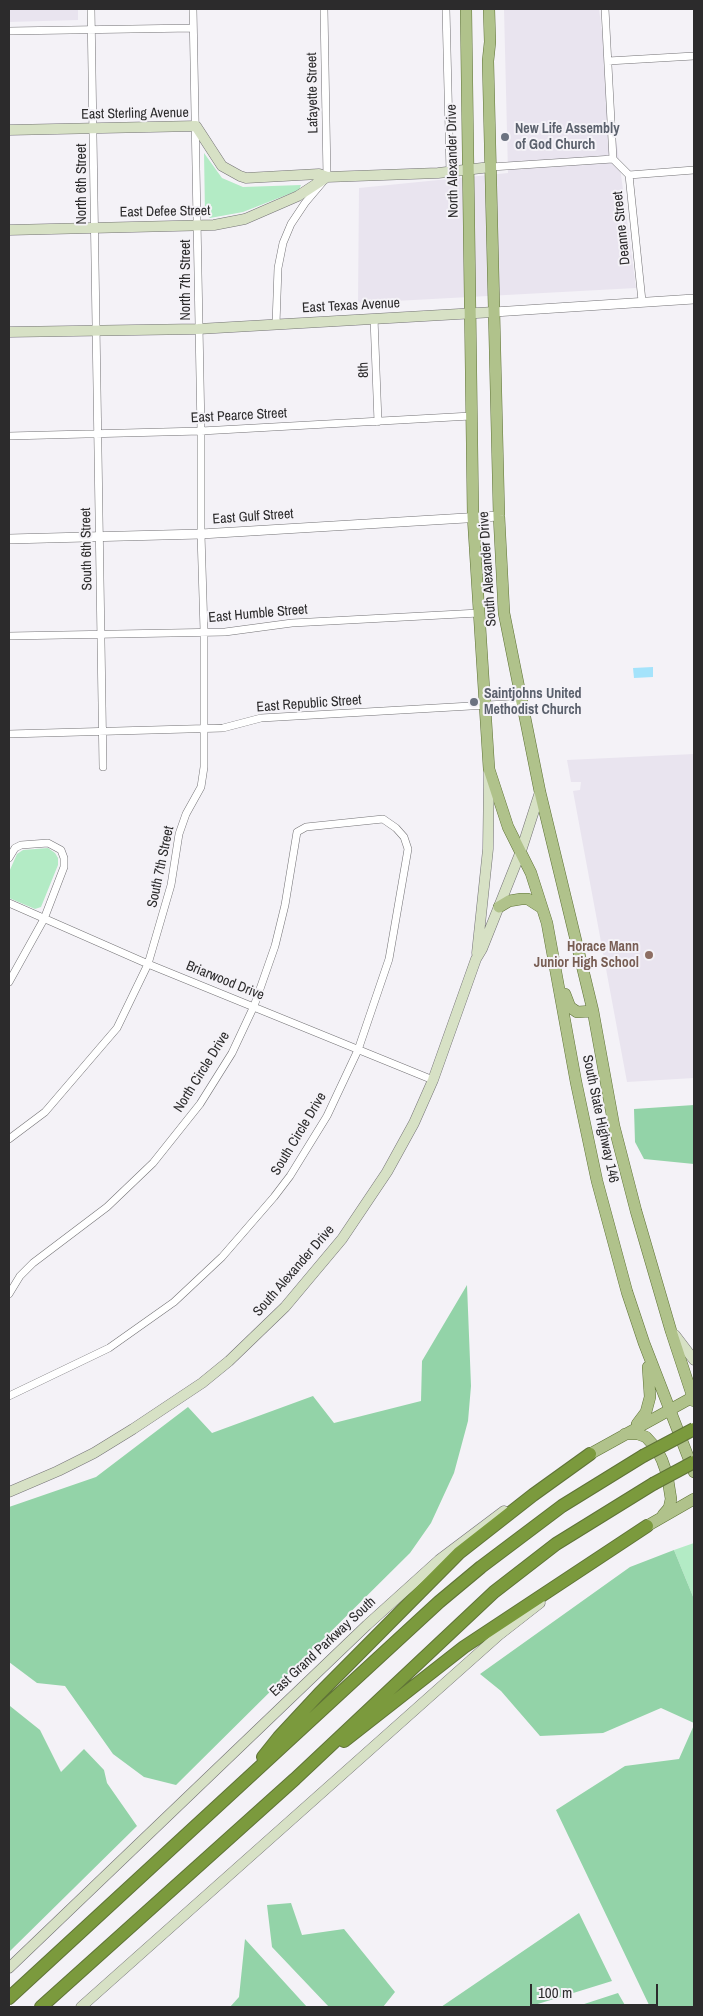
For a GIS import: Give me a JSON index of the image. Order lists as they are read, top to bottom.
{
  "streets": {
    "main road": [
      "East Sterling Avenue",
      "North Alexander Drive",
      "East Defee Street",
      "East Texas Avenue",
      "South Alexander Drive",
      "South State Highway 146",
      "East Grand Parkway South"
    ],
    "street": [
      "Lafayette Street",
      "North 6th Street",
      "Deanne Street",
      "North 7th Street",
      "8th",
      "East Pearce Street",
      "East Gulf Street",
      "South 6th Street",
      "East Humble Street",
      "East Republic Street",
      "South 7th Street",
      "Briarwood Drive",
      "North Circle Drive",
      "South Circle Drive"
    ]
  },
  "crossings": [
    ["Lafayette Street", "East Sterling Avenue"],
    ["Lafayette Street", "East Defee Street"],
    ["East Sterling Avenue", "North 6th Street"],
    ["East Sterling Avenue", "East Defee Street"],
    ["East Sterling Avenue", "North 7th Street"],
    ["North Alexander Drive", "East Texas Avenue"],
    ["North Alexander Drive", "South Alexander Drive"],
    ["North 6th Street", "East Defee Street"],
    ["North 6th Street", "East Texas Avenue"],
    ["North 6th Street", "South 6th Street"],
    ["East Defee Street", "North 7th Street"],
    ["Deanne Street", "East Texas Avenue"],
    ["North 7th Street", "East Texas Avenue"],
    ["North 7th Street", "East Pearce Street"],
    ["North 7th Street", "South 7th Street"],
    ["East Texas Avenue", "8th"],
    ["East Texas Avenue", "South 6th Street"],
    ["East Texas Avenue", "South Alexander Drive"],
    ["8th", "East Pearce Street"],
    ["East Pearce Street", "South 6th Street"],
    ["East Pearce Street", "South Alexander Drive"],
    ["East Pearce Street", "South 7th Street"],
    ["East Gulf Street", "South 6th Street"],
    ["East Gulf Street", "South Alexander Drive"],
    ["East Gulf Street", "South 7th Street"],
    ["South 6th Street", "East Humble Street"],
    ["South 6th Street", "East Republic Street"],
    ["South Alexander Drive", "East Humble Street"],
    ["South Alexander Drive", "East Republic Street"],
    ["South Alexander Drive", "Briarwood Drive"],
    ["South Alexander Drive", "South State Highway 146"],
    ["East Humble Street", "South 7th Street"],
    ["East Republic Street", "South 7th Street"],
    ["South 7th Street", "Briarwood Drive"],
    ["Briarwood Drive", "North Circle Drive"],
    ["Briarwood Drive", "South Circle Drive"],
    ["North Circle Drive", "South Circle Drive"],
    ["South State Highway 146", "East Grand Parkway South"]
  ],
  "places": ["New Life Assembly of God Church", "Saintjohns United Methodist Church", "Horace Mann Junior High School"],
  "scale_bar": "100 m"
}
